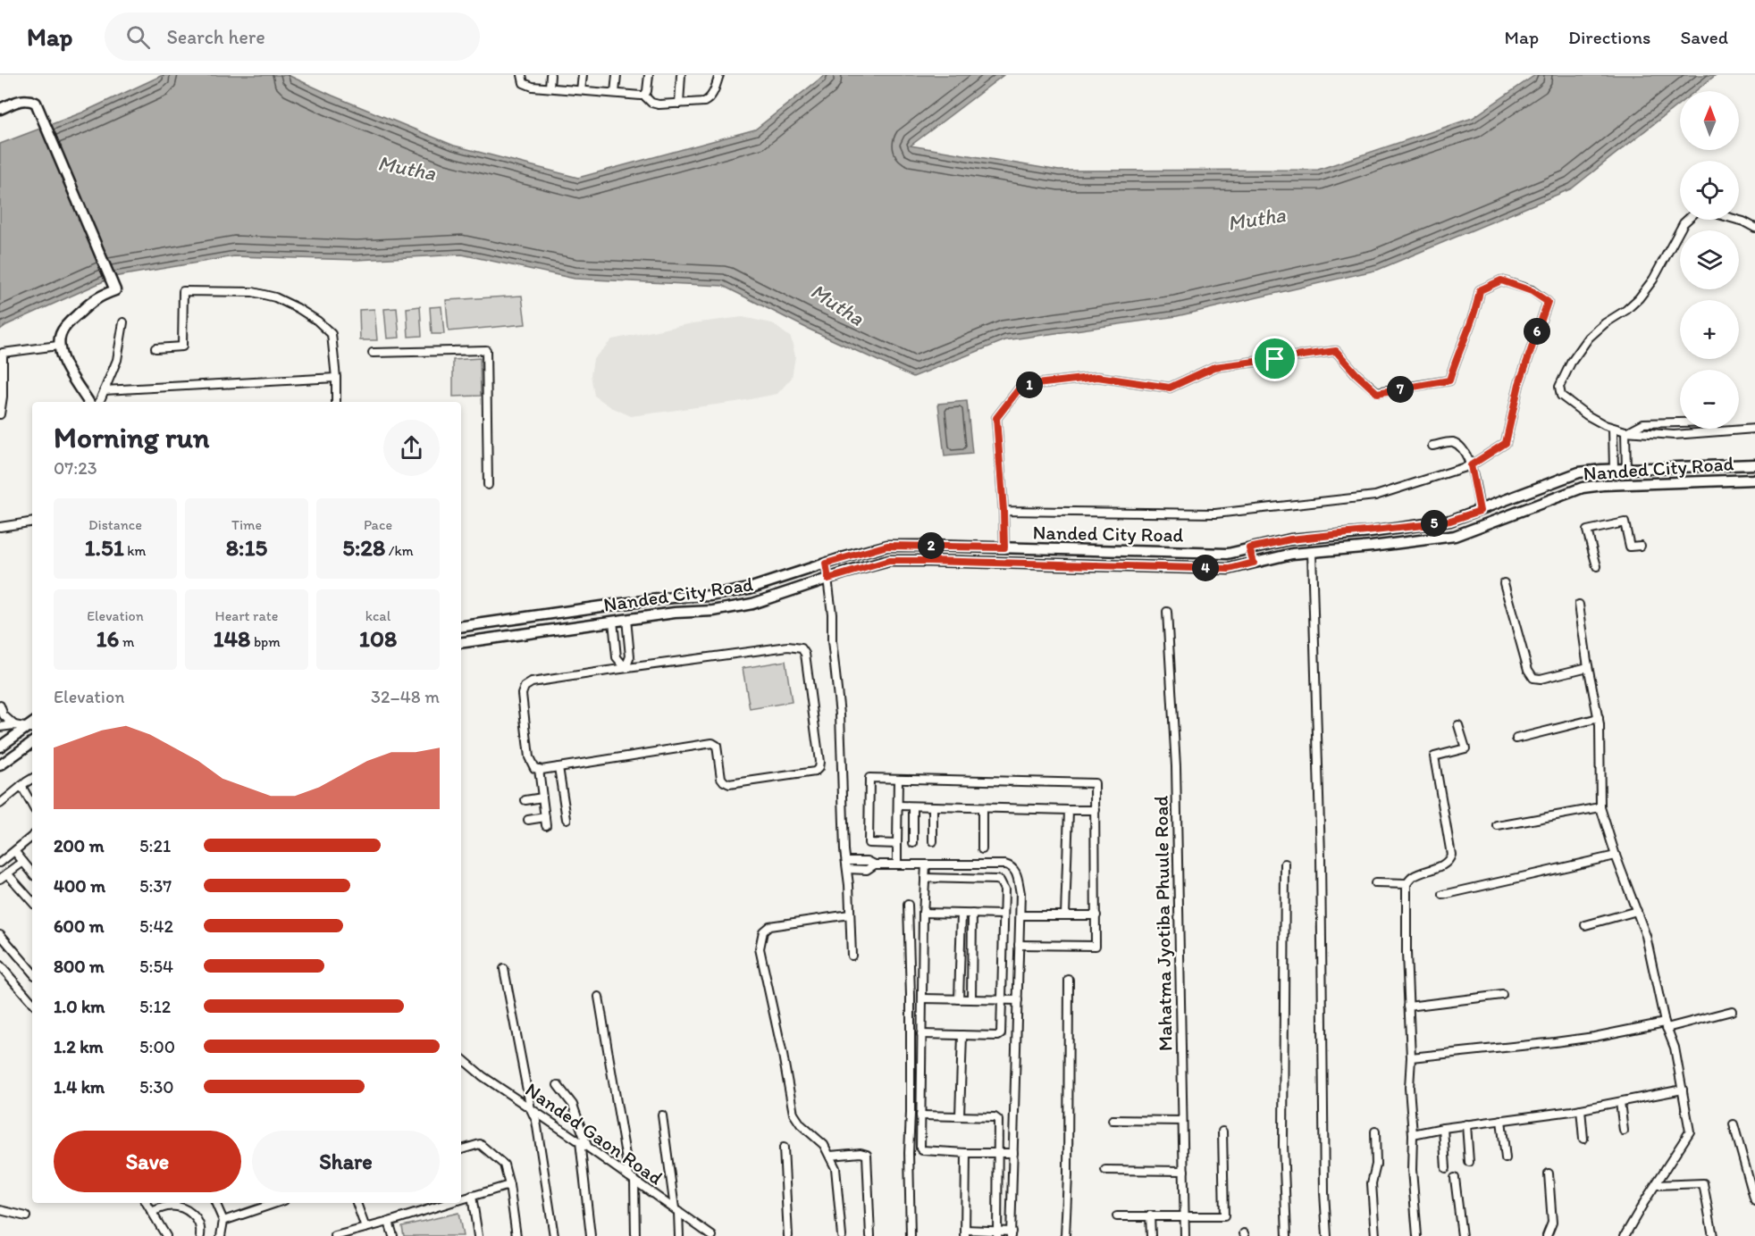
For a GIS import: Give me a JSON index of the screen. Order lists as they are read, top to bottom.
{
  "streets": {
    "street": ["Nanded City Road", "Mahatma Jyotiba Phuule Road", "Nanded Gaon Road"]
  },
  "water": ["Mutha"],
  "north": "top",
  "page": {
    "header": "Map",
    "search": "Search here",
    "nav": ["Map", "Directions", "Saved"],
    "map_buttons": ["+", "−"],
    "pins": [
      "6",
      "1",
      "7",
      "5",
      "2",
      "4"
    ],
    "heading": ["Morning run", "07:23"],
    "stats": [
      ["Distance", "1.51 km"],
      ["Time", "8:15"],
      ["Pace", "5:28 /km"],
      ["Elevation", "16 m"],
      ["Heart rate", "148 bpm"],
      ["kcal", "108"]
    ],
    "chart": ["Elevation", "32–48 m"],
    "list": [
      {
        "name": "200 m",
        "note": "5:21"
      },
      {
        "name": "400 m",
        "note": "5:37"
      },
      {
        "name": "600 m",
        "note": "5:42"
      },
      {
        "name": "800 m",
        "note": "5:54"
      },
      {
        "name": "1.0 km",
        "note": "5:12"
      },
      {
        "name": "1.2 km",
        "note": "5:00"
      },
      {
        "name": "1.4 km",
        "note": "5:30"
      }
    ],
    "buttons": ["Save", "Share"]
  }
}
